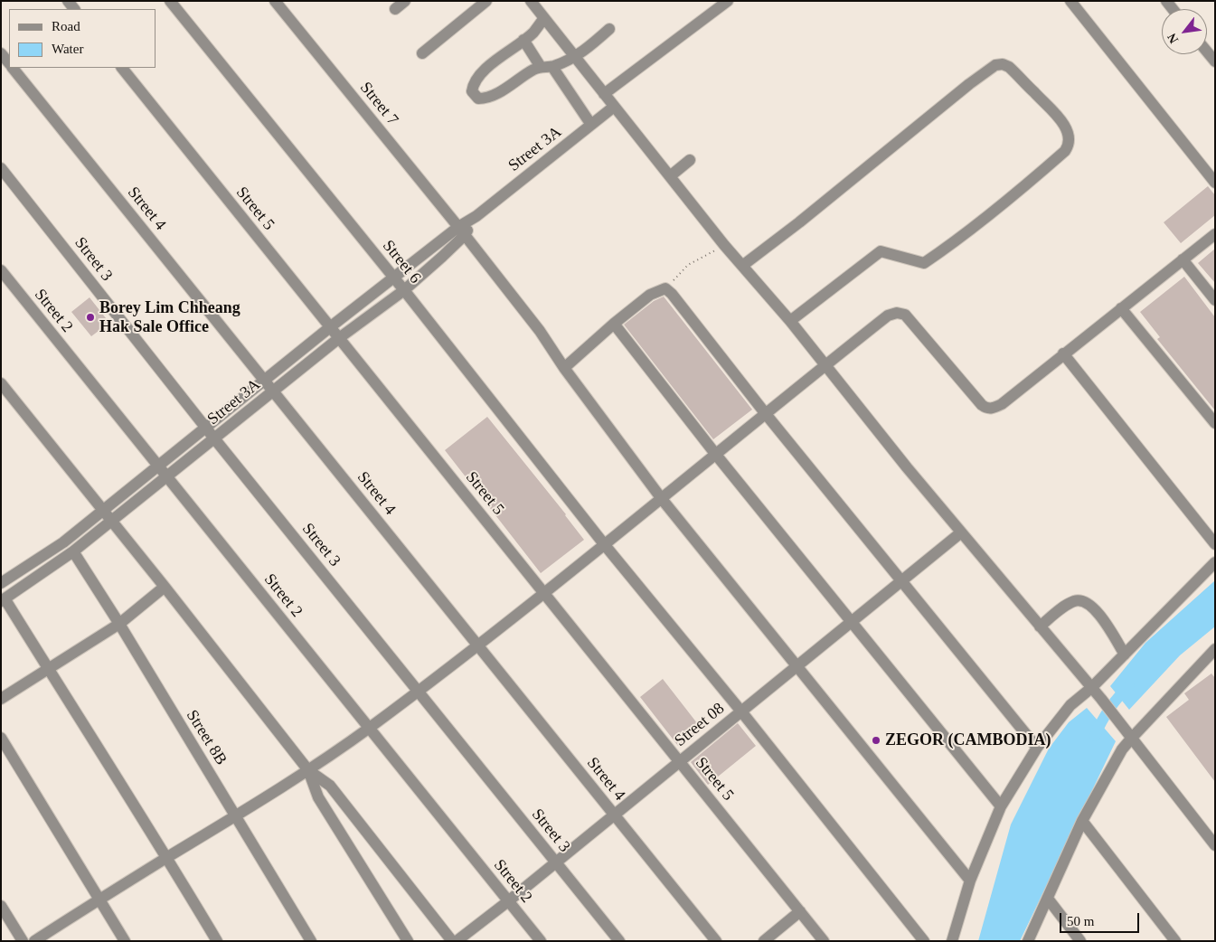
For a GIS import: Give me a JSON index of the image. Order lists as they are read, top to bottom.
{
  "streets": {
    "street": [
      "Street 7",
      "Street 3A",
      "Street 4",
      "Street 5",
      "Street 3",
      "Street 6",
      "Street 2",
      "Street 08",
      "Street 8B"
    ]
  },
  "crossings": [
    ["Street 7", "Street 3A"],
    ["Street 7", "Street 08"],
    ["Street 3A", "Street 4"],
    ["Street 3A", "Street 5"],
    ["Street 3A", "Street 3"],
    ["Street 3A", "Street 6"],
    ["Street 3A", "Street 2"],
    ["Street 3A", "Street 8B"],
    ["Street 4", "Street 08"],
    ["Street 5", "Street 08"],
    ["Street 3", "Street 08"],
    ["Street 6", "Street 08"],
    ["Street 2", "Street 08"]
  ],
  "places": ["Borey Lim Chheang Hak Sale Office", "ZEGOR (CAMBODIA)"],
  "legend": ["Road", "Water"],
  "scale_bar": "50 m",
  "north": "bottom left"
}
